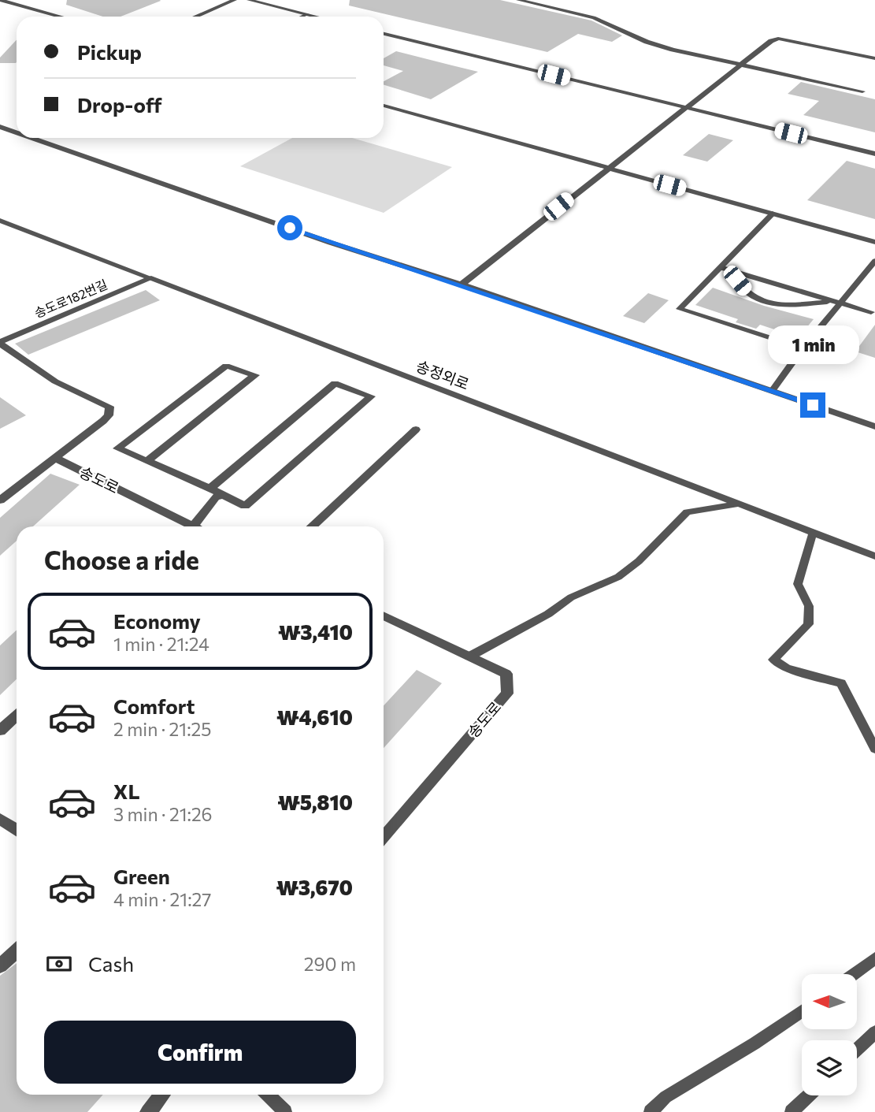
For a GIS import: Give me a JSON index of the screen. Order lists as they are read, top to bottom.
{
  "streets": {
    "street": ["송도로182번길", "송정외로", "송도로"]
  },
  "crossings": [
    ["송도로182번길", "송정외로"]
  ],
  "north": "left",
  "page": {
    "banner": ["Pickup", "Drop-off"],
    "bubble": "1 min",
    "heading": "Choose a ride",
    "list": [
      {
        "name": "Economy",
        "note": "1 min · 21:24",
        "value": "₩3,410"
      },
      {
        "name": "Comfort",
        "note": "2 min · 21:25",
        "value": "₩4,610"
      },
      {
        "name": "XL",
        "note": "3 min · 21:26",
        "value": "₩5,810"
      },
      {
        "name": "Green",
        "note": "4 min · 21:27",
        "value": "₩3,670"
      }
    ],
    "pay": ["Cash", "290 m"],
    "buttons": "Confirm"
  }
}
